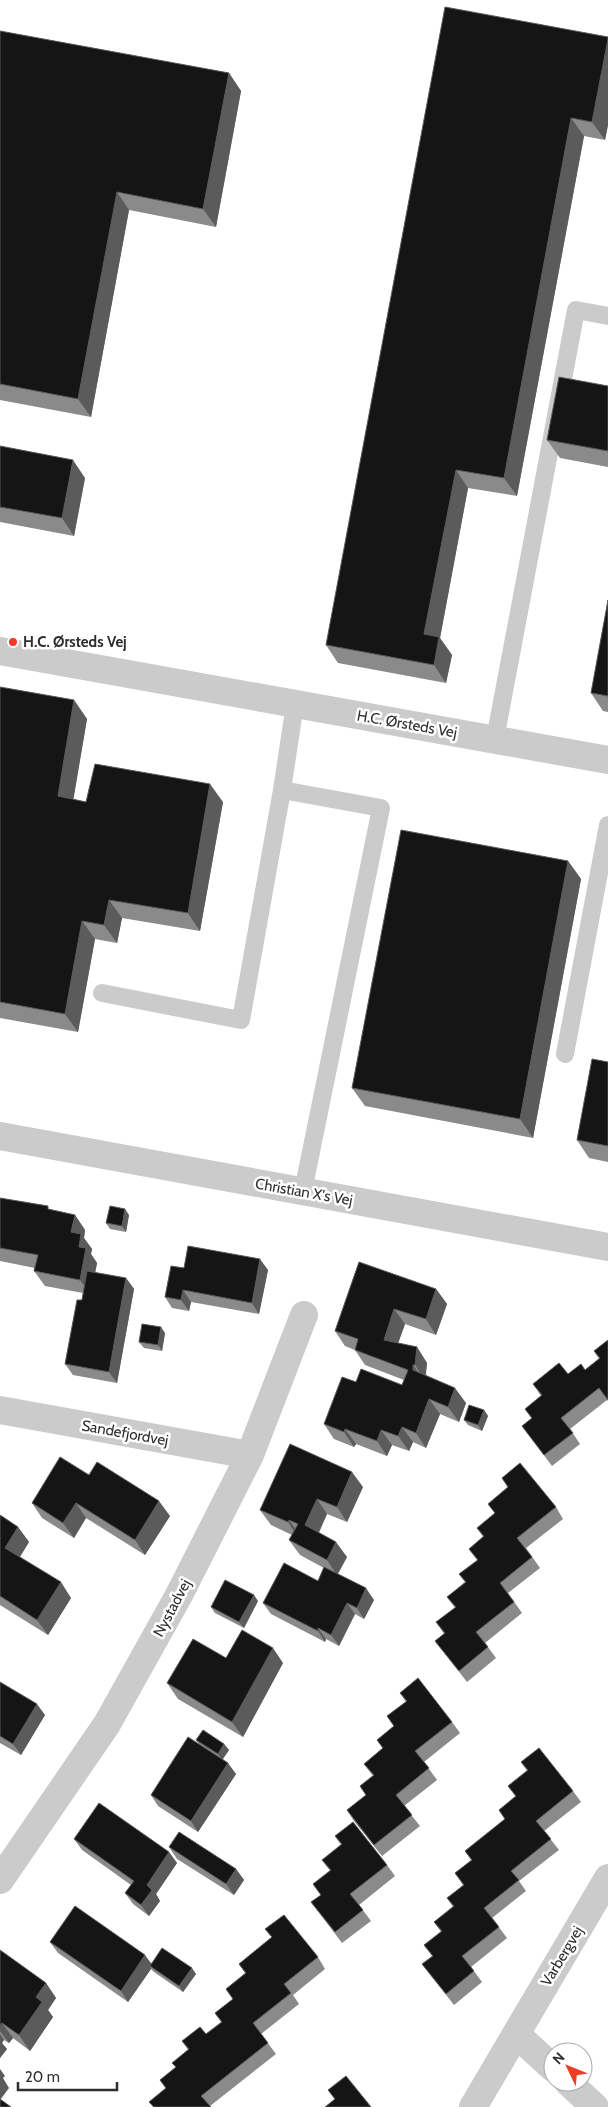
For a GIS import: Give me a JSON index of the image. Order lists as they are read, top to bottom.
{
  "streets": {
    "street": [
      "H.C. Ørsteds Vej",
      "Christian X's Vej",
      "Sandefjordvej",
      "Nystadvej",
      "Varbergvej"
    ]
  },
  "crossings": [
    ["Sandefjordvej", "Nystadvej"]
  ],
  "places": ["H.C. Ørsteds Vej"],
  "scale_bar": "20 m",
  "north": "top left"
}
